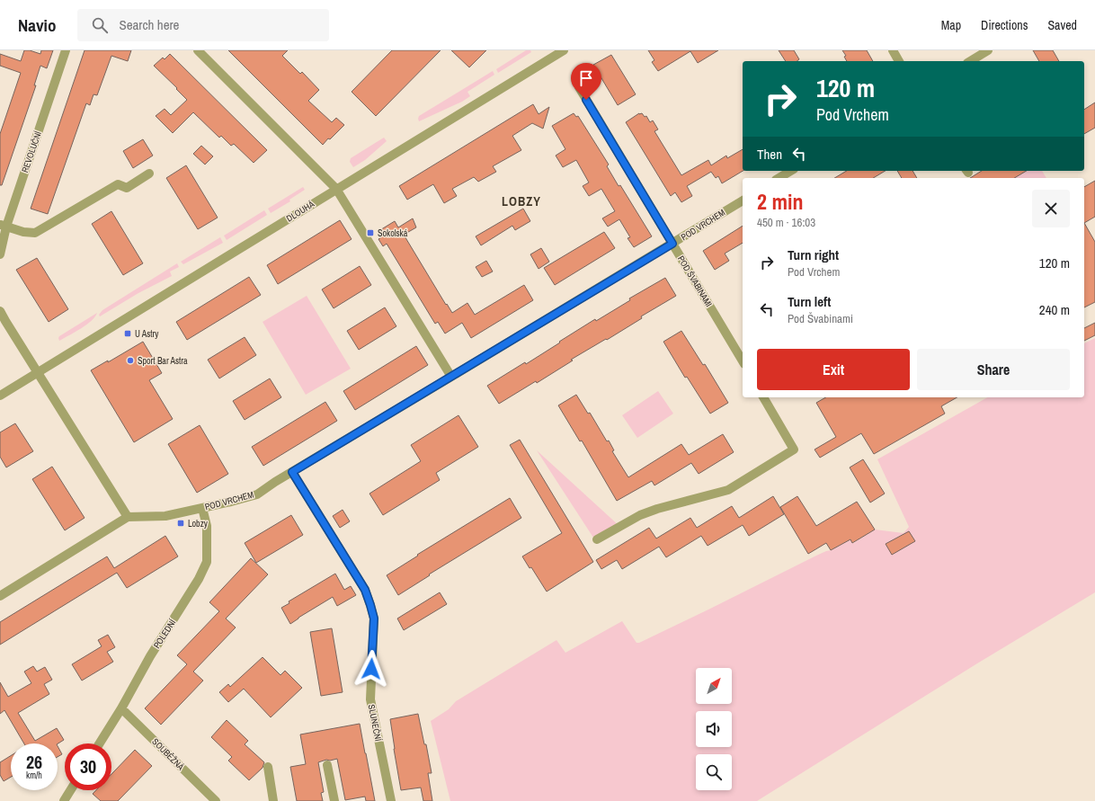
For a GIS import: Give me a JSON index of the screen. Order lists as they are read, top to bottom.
{
  "streets": {
    "street": [
      "REVOLUČNÍ",
      "DLOUHÁ",
      "POD VRCHEM",
      "POD ŠVABINAMI",
      "POLEDNÍ",
      "SLUNEČNÍ",
      "SOUBĚŽNÁ"
    ]
  },
  "crossings": [
    ["POD VRCHEM", "POD ŠVABINAMI"],
    ["POD VRCHEM", "POLEDNÍ"],
    ["POD VRCHEM", "SLUNEČNÍ"],
    ["POLEDNÍ", "SOUBĚŽNÁ"]
  ],
  "districts": ["LOBZY"],
  "places": {
    "transit": ["Sokolská", "U Astry", "Lobzy"],
    "other": ["Sport Bar Astra"]
  },
  "north": "top right",
  "page": {
    "header": "Navio",
    "search": "Search here",
    "nav": ["Map", "Directions", "Saved"],
    "turn": ["120 m", "Pod Vrchem"],
    "then": "Then",
    "heading": ["2 min", "450 m · 16:03"],
    "list": [
      {
        "name": "Turn right",
        "note": "Pod Vrchem",
        "value": "120 m"
      },
      {
        "name": "Turn left",
        "note": "Pod Švabinami",
        "value": "240 m"
      }
    ],
    "buttons": ["Exit", "Share"],
    "speed": "26 km/h",
    "limit": "30"
  }
}
